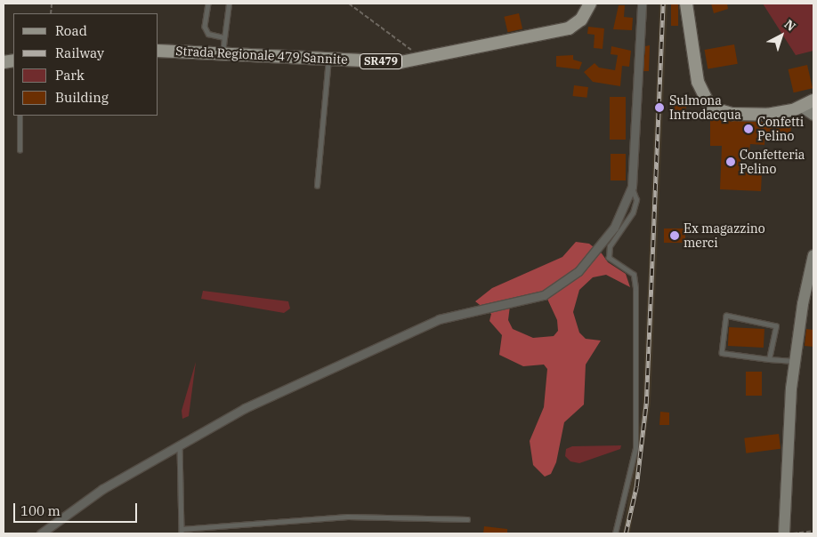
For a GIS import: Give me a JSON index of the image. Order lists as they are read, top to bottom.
{
  "streets": {
    "main road": ["Strada Regionale 479 Sannite", "SR479"]
  },
  "places": [
    "Sulmona Introdacqua",
    "Confetti Pelino",
    "Confetteria Pelino",
    "Ex magazzino merci"
  ],
  "legend": [
    "Road",
    "Railway",
    "Park",
    "Building"
  ],
  "scale_bar": "100 m",
  "north": "top right"
}
